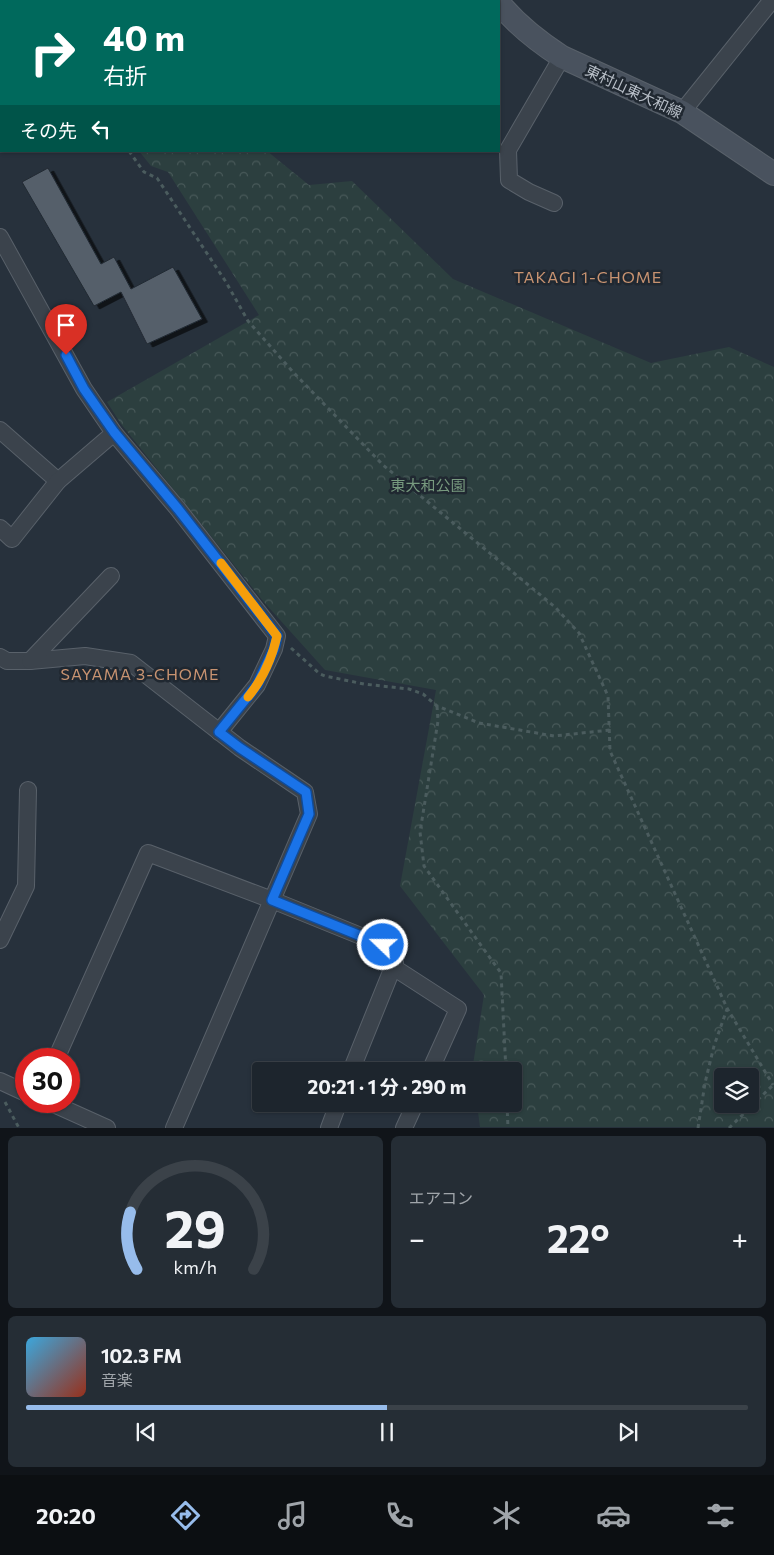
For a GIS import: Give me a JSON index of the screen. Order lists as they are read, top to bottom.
{
  "streets": {
    "main road": ["東村山東大和線"]
  },
  "districts": ["TAKAGI 1-CHOME", "SAYAMA 3-CHOME"],
  "parks": ["東大和公園"],
  "page": {
    "turn": ["40 m", "右折"],
    "then": "その先",
    "limit": "30",
    "trip": "20:21 · 1 分 · 290 m",
    "tile": "エアコン",
    "heat": ["−", "22°", "+"],
    "song": ["102.3 FM", "音楽"],
    "tabs": "20:20",
    "gauge": ["29", "km/h"]
  }
}
